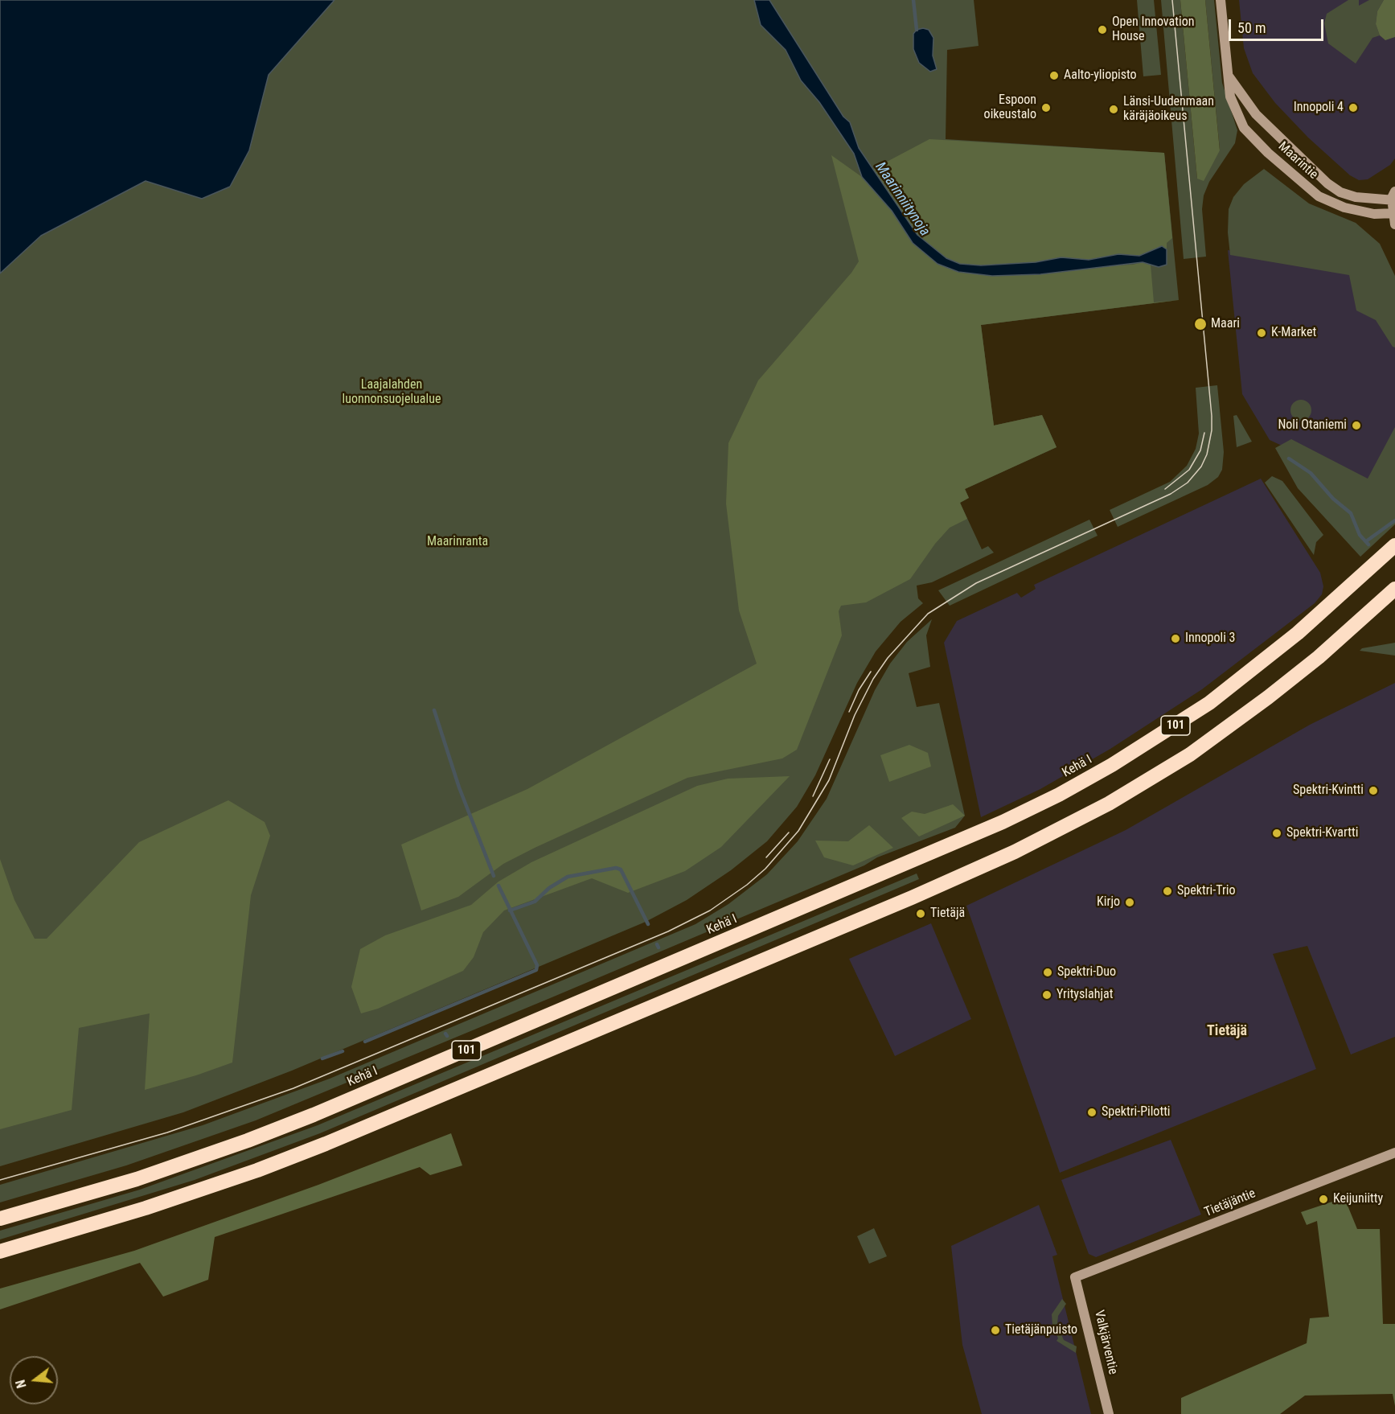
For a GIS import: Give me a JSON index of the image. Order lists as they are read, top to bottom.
{
  "streets": {
    "highway": ["101", "Kehä I"],
    "street": ["Maarintie", "Tietäjäntie", "Valkjärventie"]
  },
  "crossings": [
    ["Tietäjäntie", "Valkjärventie"]
  ],
  "districts": ["Tietäjä"],
  "water": ["Maarinniitynoja"],
  "parks": ["Laajalahden luonnonsuojelualue", "Maarinranta"],
  "places": [
    "Open Innovation House",
    "Aalto-yliopisto",
    "Espoon oikeustalo",
    "Innopoli 4",
    "Länsi-Uudenmaan käräjäoikeus",
    "Maari",
    "K-Market",
    "Noli Otaniemi",
    "Innopoli 3",
    "Spektri-Kvintti",
    "Spektri-Kvartti",
    "Spektri-Trio",
    "Kirjo",
    "Tietäjä",
    "Spektri-Duo",
    "Yrityslahjat",
    "Spektri-Pilotti",
    "Keijuniitty",
    "Tietäjänpuisto"
  ],
  "scale_bar": "50 m",
  "north": "left"
}
